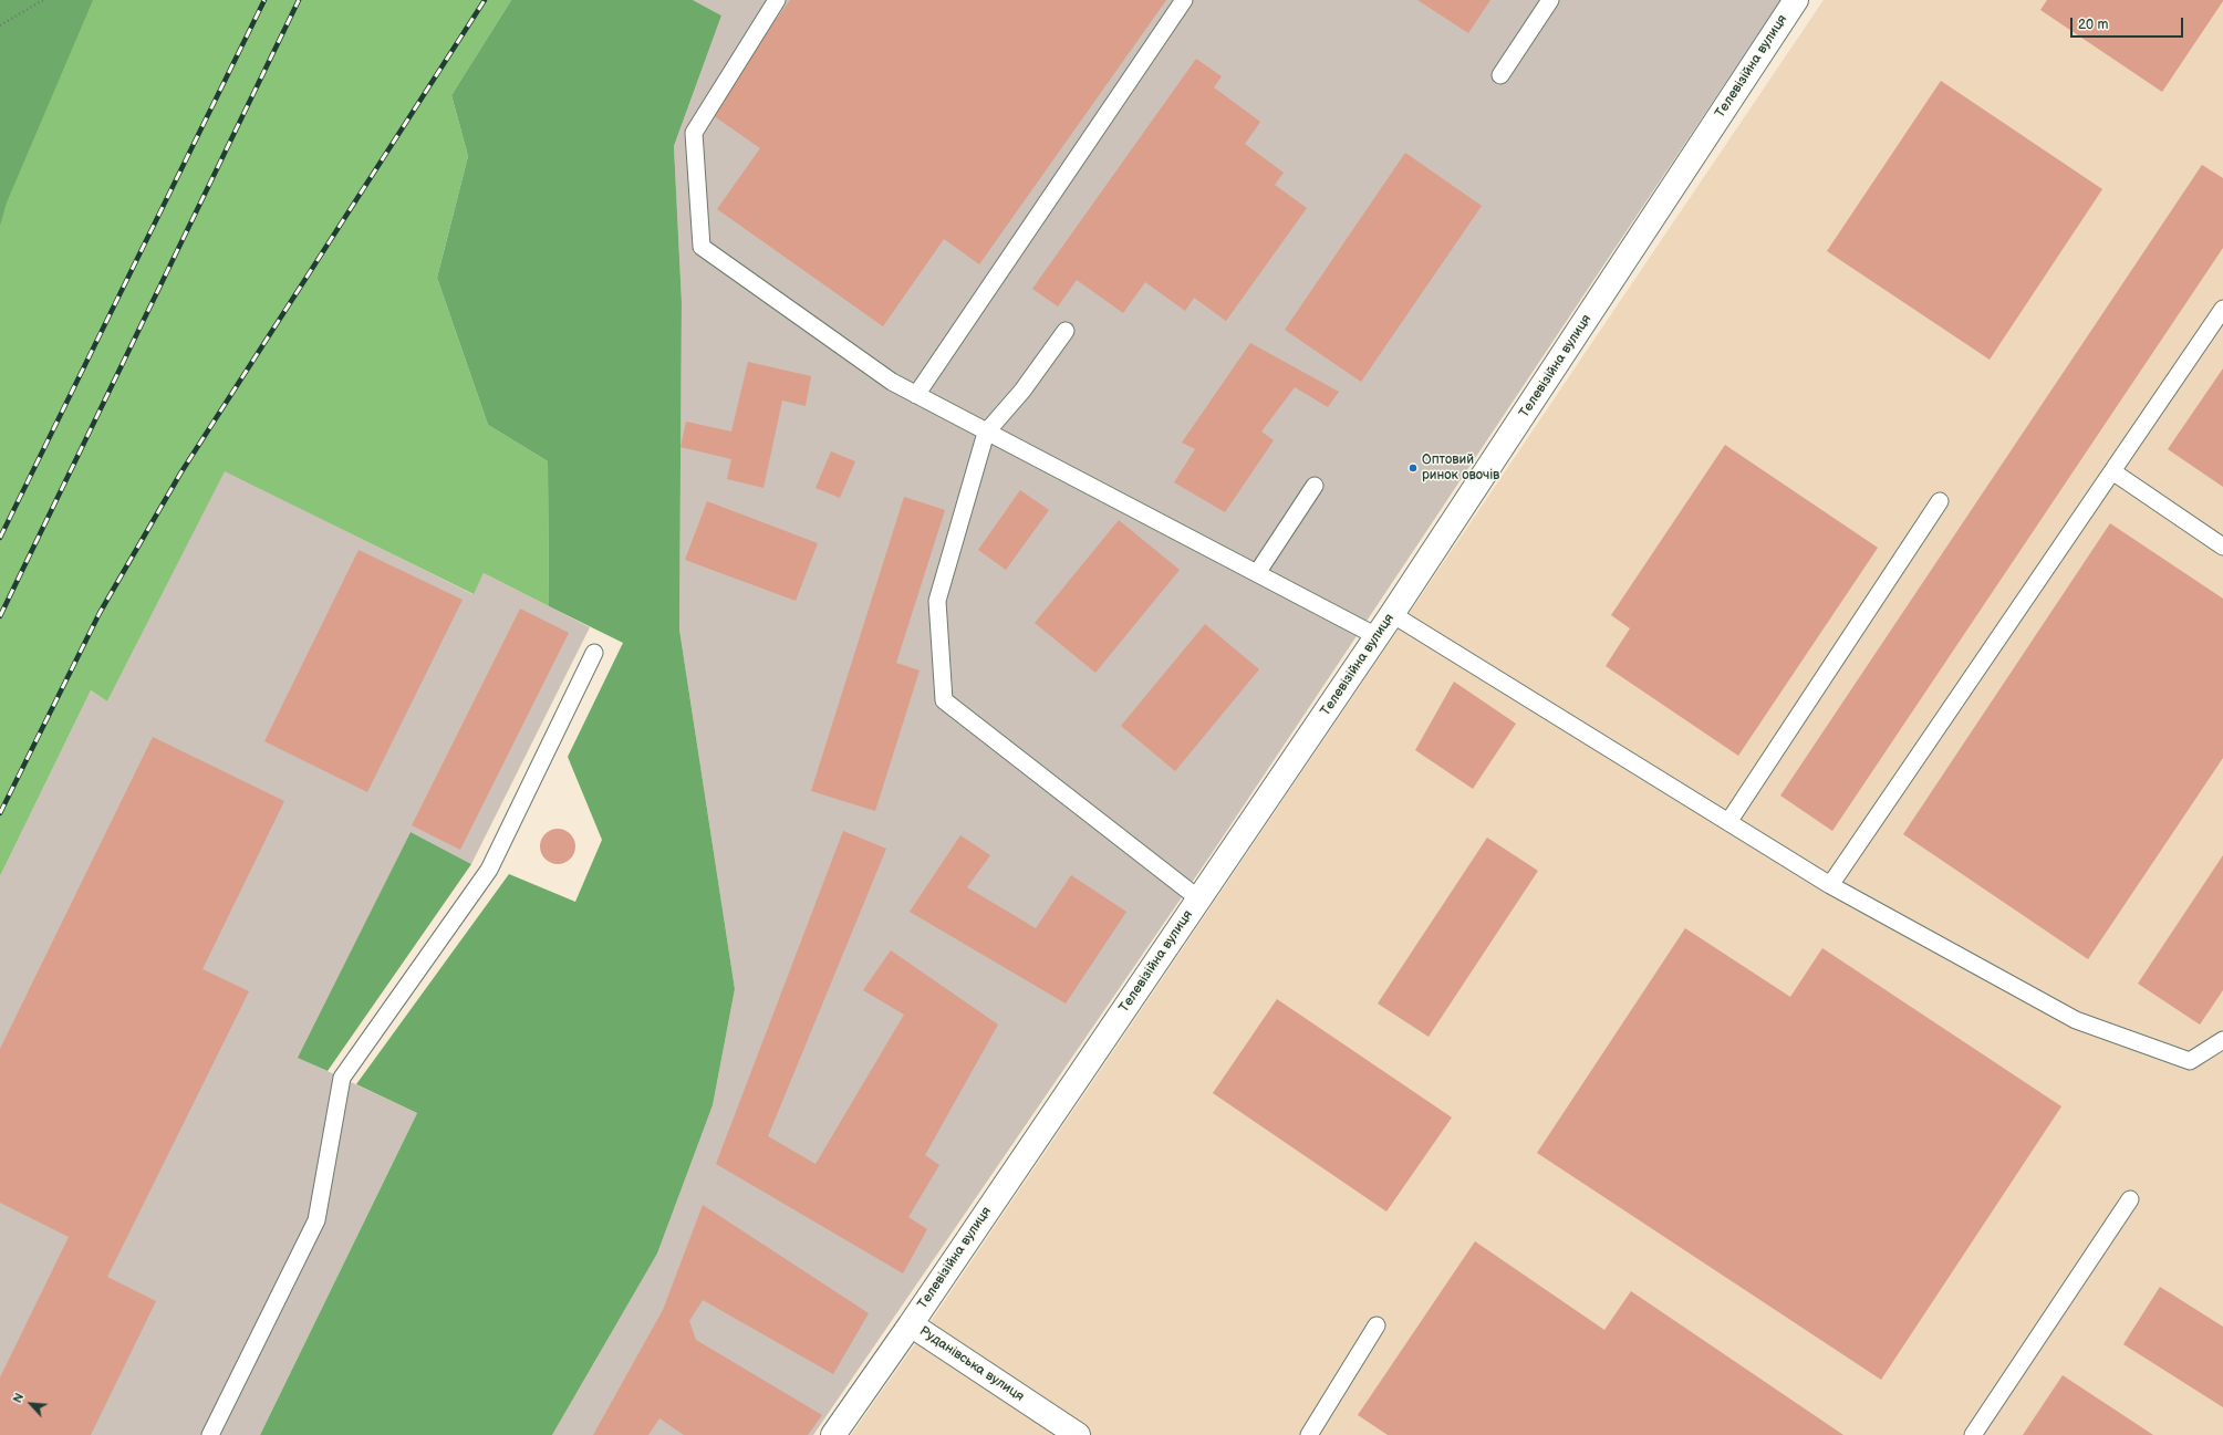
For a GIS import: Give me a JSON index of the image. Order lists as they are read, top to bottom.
{
  "streets": {
    "street": ["Телевізійна вулиця", "Руданівська вулиця"]
  },
  "crossings": [
    ["Телевізійна вулиця", "Руданівська вулиця"]
  ],
  "places": ["Оптовий ринок овочів"],
  "scale_bar": "20 m",
  "north": "top left"
}
